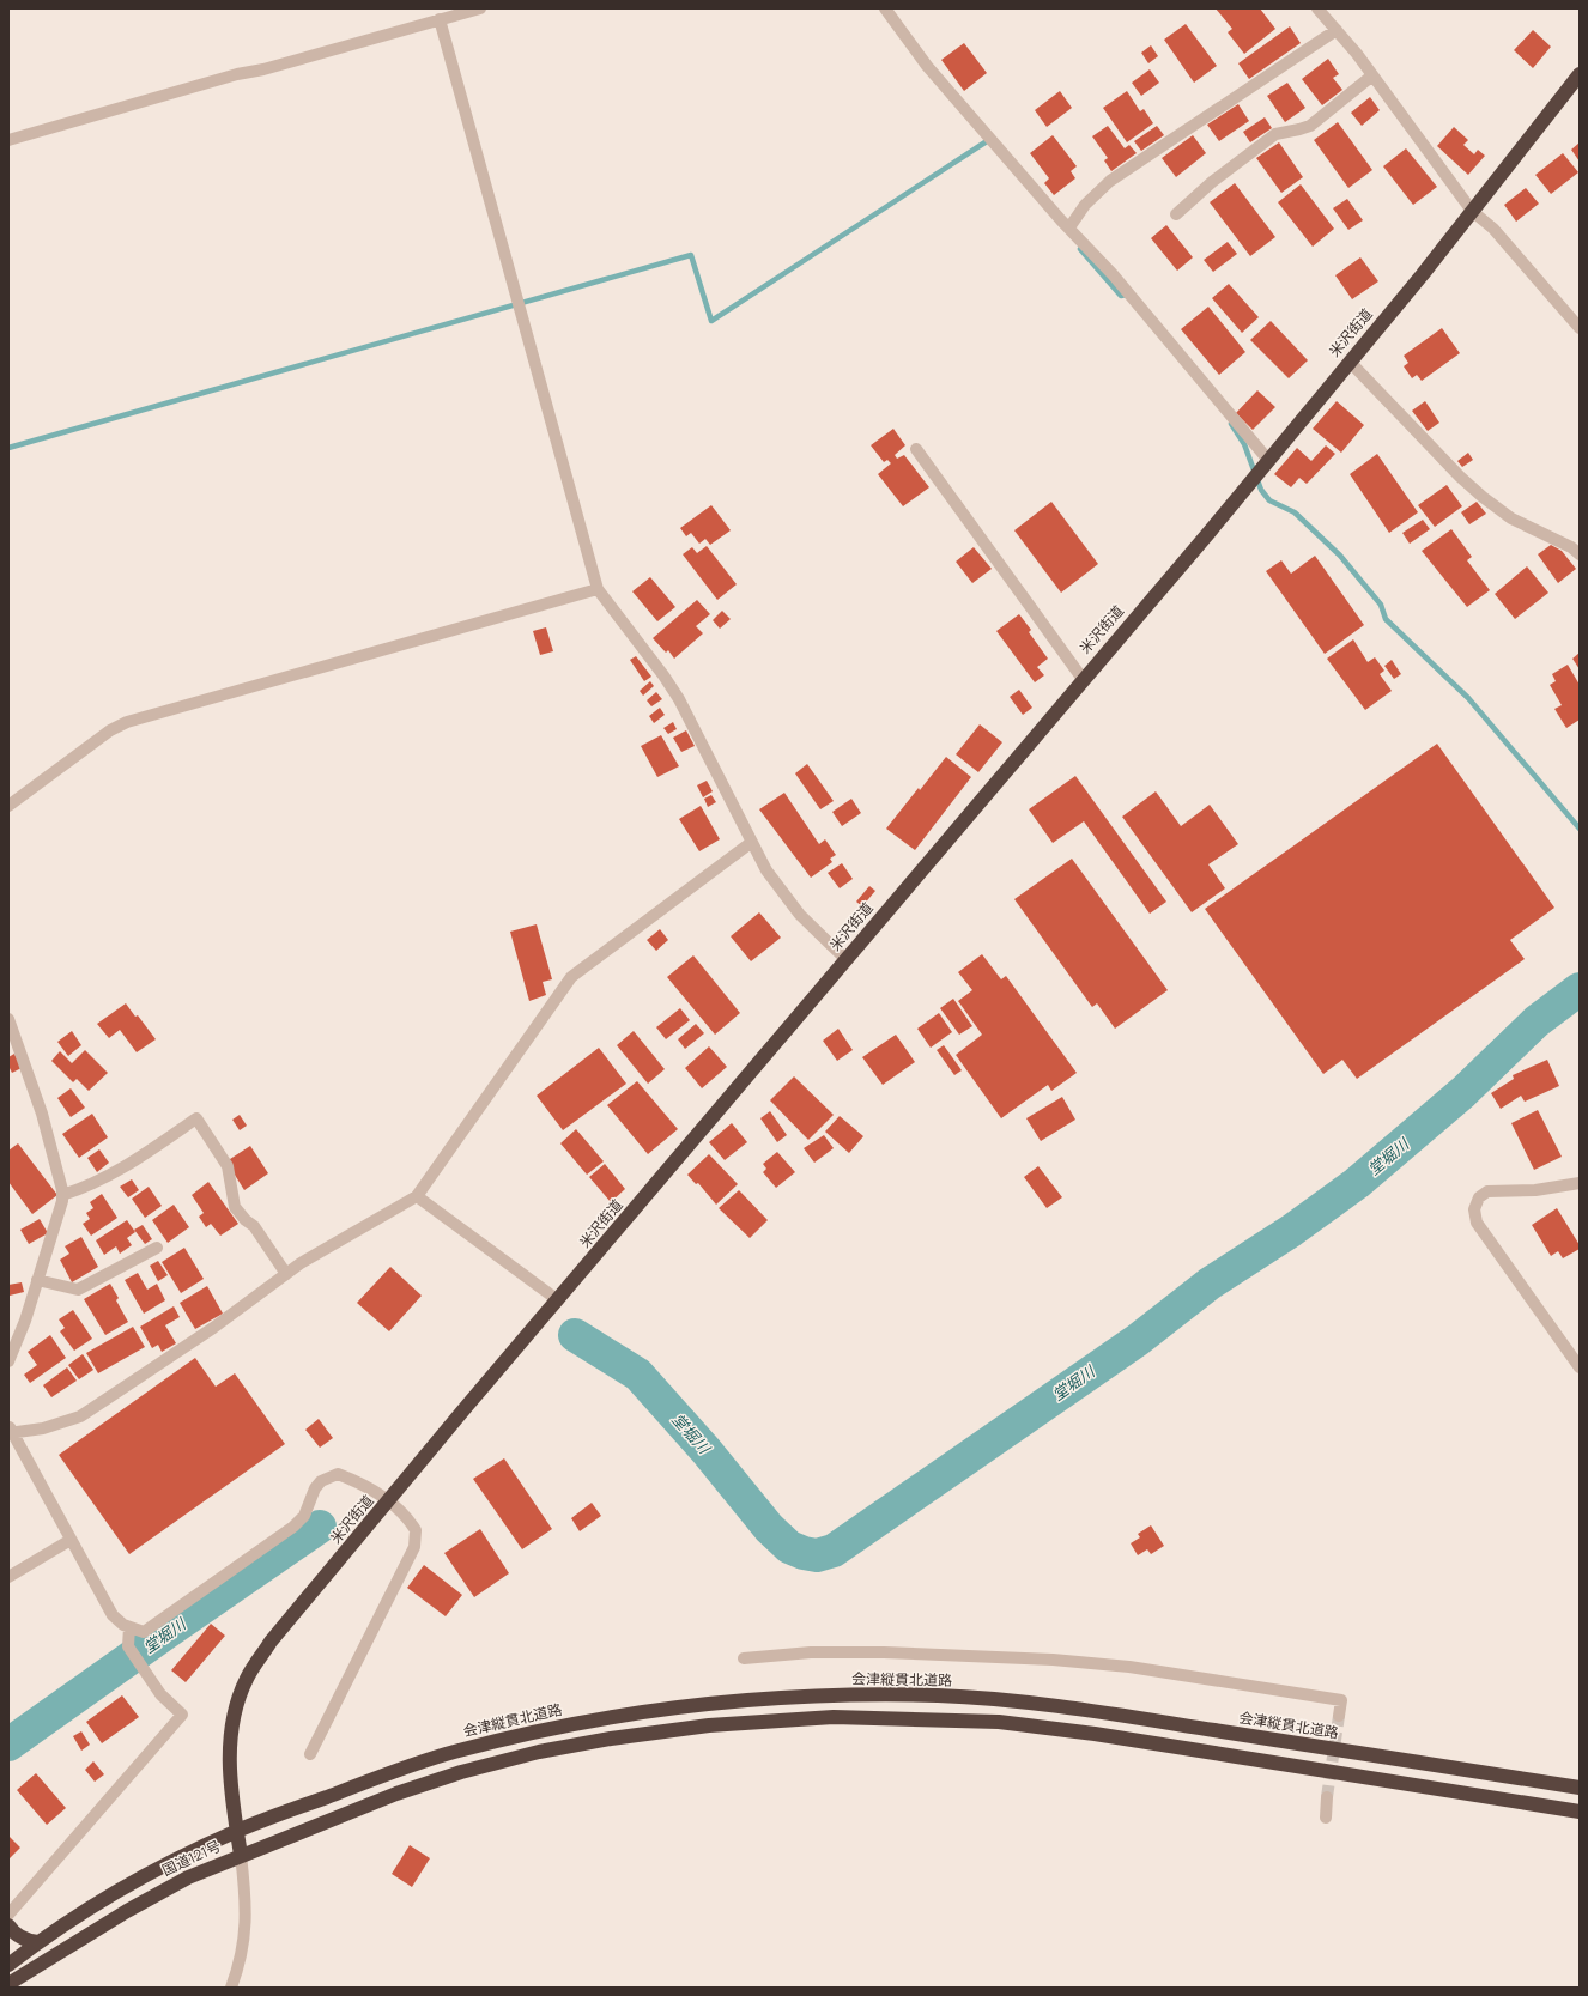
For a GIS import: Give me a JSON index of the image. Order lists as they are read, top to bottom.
{
  "streets": {
    "highway": ["米沢街道", "会津縦貫北道路", "国道121号"]
  },
  "crossings": [
    ["米沢街道", "会津縦貫北道路"],
    ["米沢街道", "国道121号"],
    ["会津縦貫北道路", "国道121号"]
  ],
  "water": ["堂堀川"]
}
